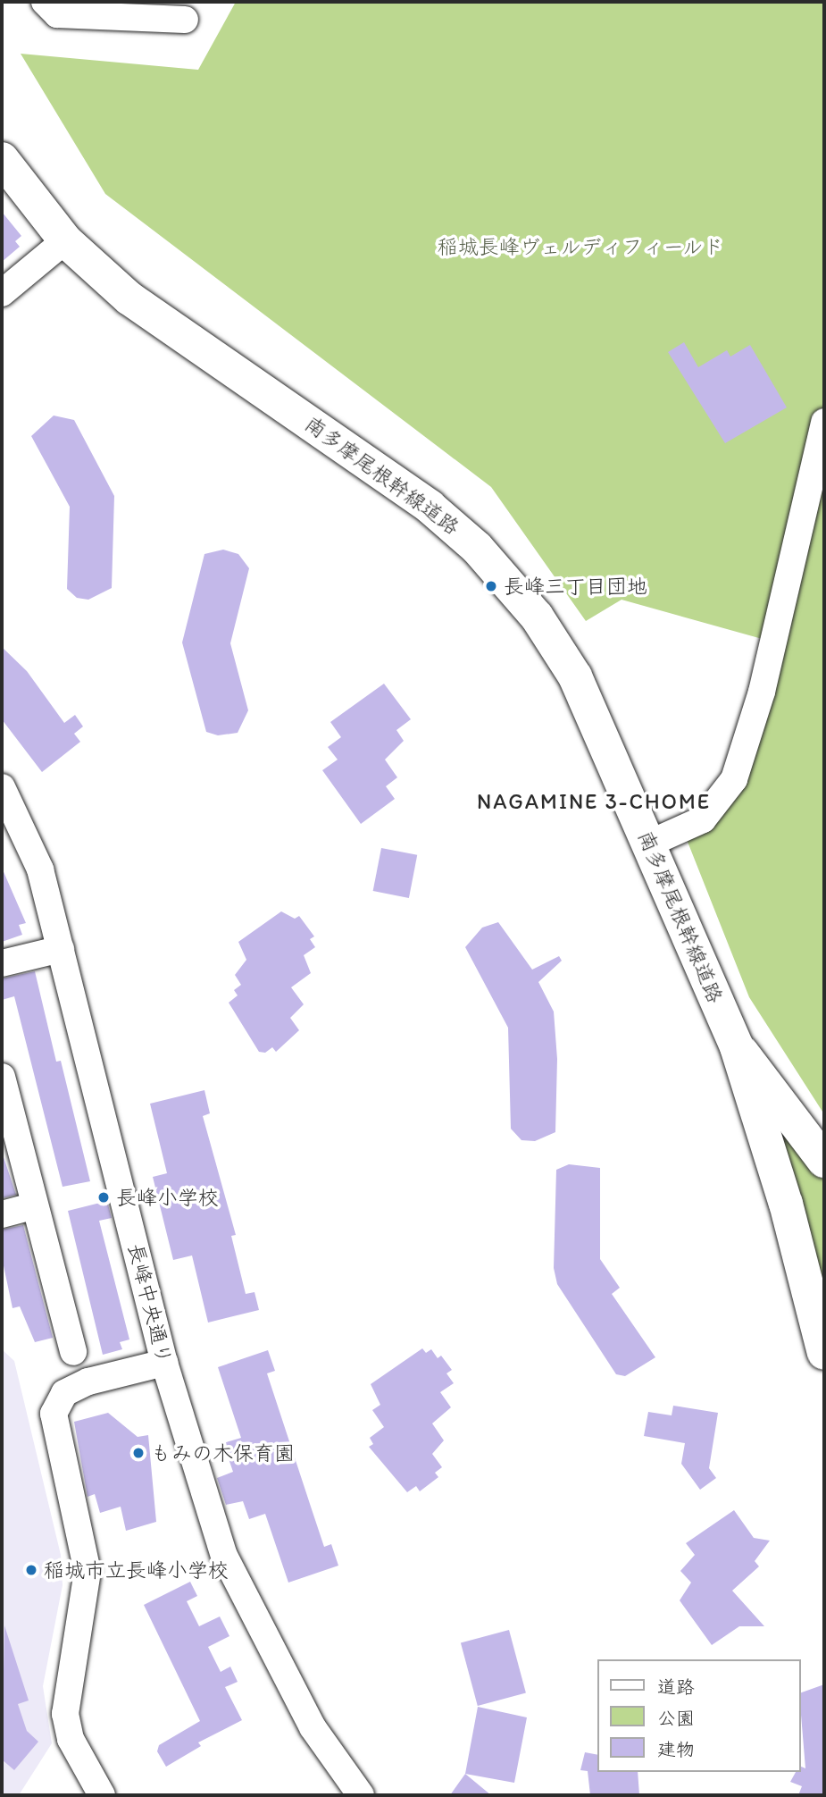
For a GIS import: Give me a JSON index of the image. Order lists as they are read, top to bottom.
{
  "streets": {
    "main road": ["南多摩尾根幹線道路"],
    "street": ["長峰中央通り"]
  },
  "districts": ["NAGAMINE 3-CHOME"],
  "parks": ["稲城長峰ヴェルディフィールド"],
  "places": [
    "長峰三丁目団地",
    "長峰小学校",
    "もみの木保育園",
    "稲城市立長峰小学校"
  ],
  "legend": ["道路", "公園", "建物"]
}
